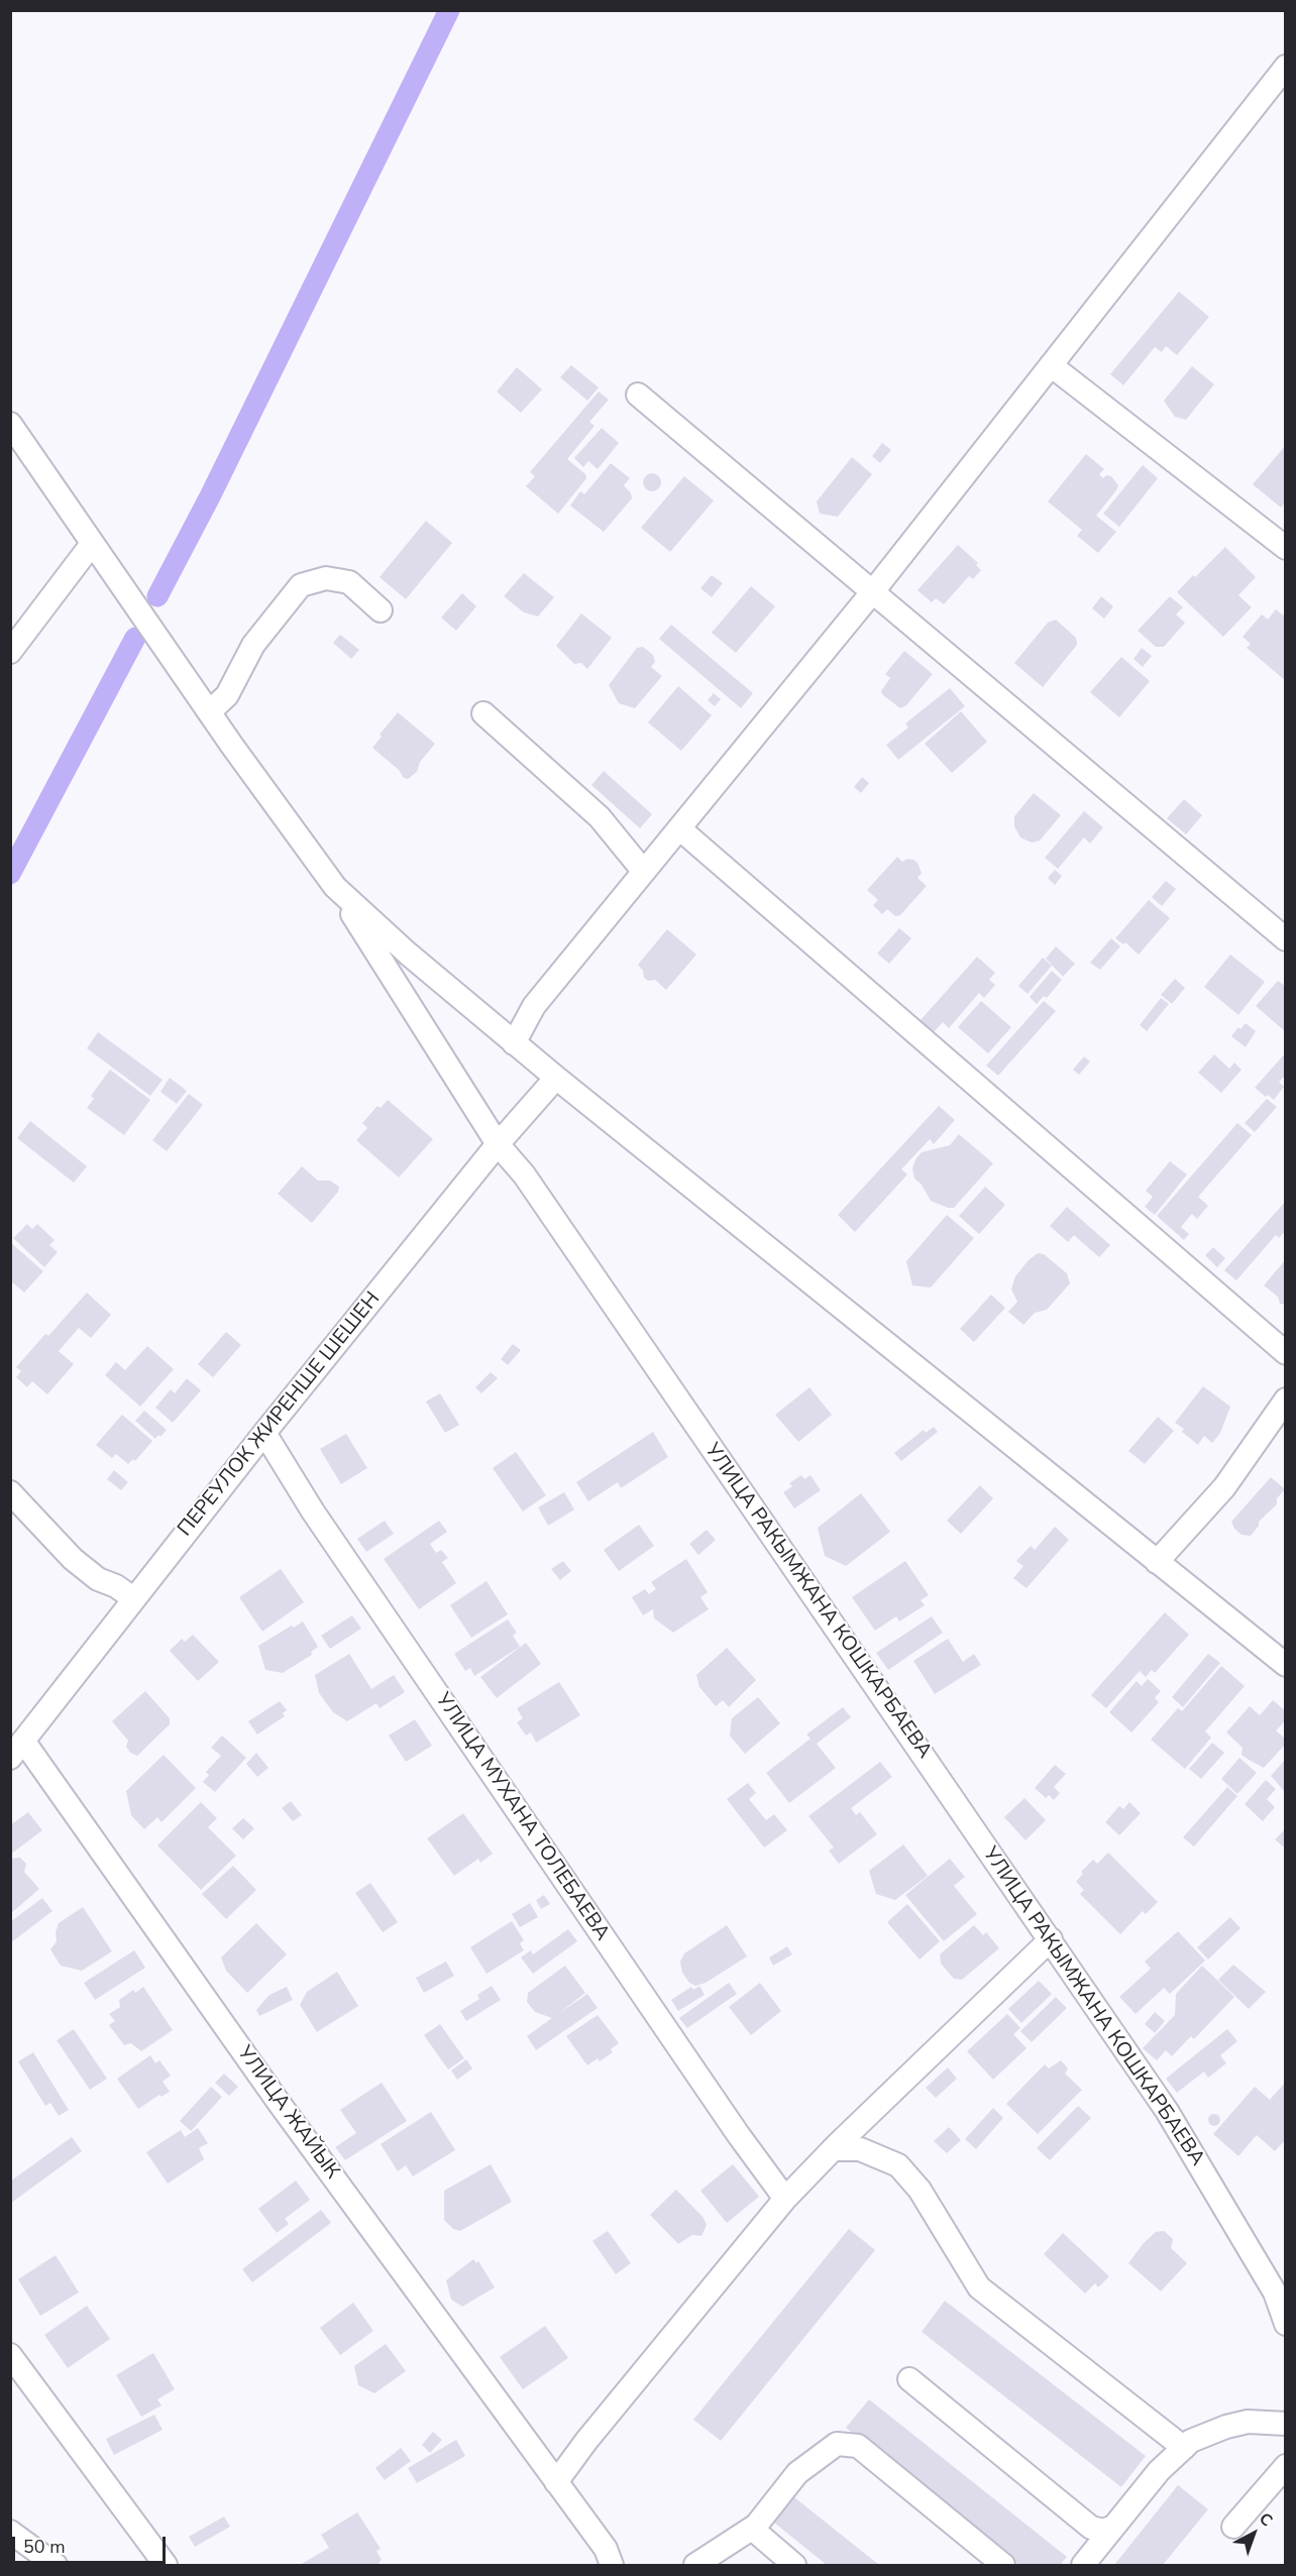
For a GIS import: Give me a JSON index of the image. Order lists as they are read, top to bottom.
{
  "streets": {
    "street": [
      "ПЕРЕУЛОК ЖИРЕНШЕ ШЕШЕН",
      "УЛИЦА РАКЫМЖАНА КОШКАРБАЕВА",
      "УЛИЦА МУХАНА ТОЛЕБАЕВА",
      "УЛИЦА ЖАЙЫК"
    ]
  },
  "crossings": [
    ["ПЕРЕУЛОК ЖИРЕНШЕ ШЕШЕН", "УЛИЦА РАКЫМЖАНА КОШКАРБАЕВА"],
    ["ПЕРЕУЛОК ЖИРЕНШЕ ШЕШЕН", "УЛИЦА МУХАНА ТОЛЕБАЕВА"],
    ["ПЕРЕУЛОК ЖИРЕНШЕ ШЕШЕН", "УЛИЦА ЖАЙЫК"]
  ],
  "scale_bar": "50 m",
  "north": "top right"
}
